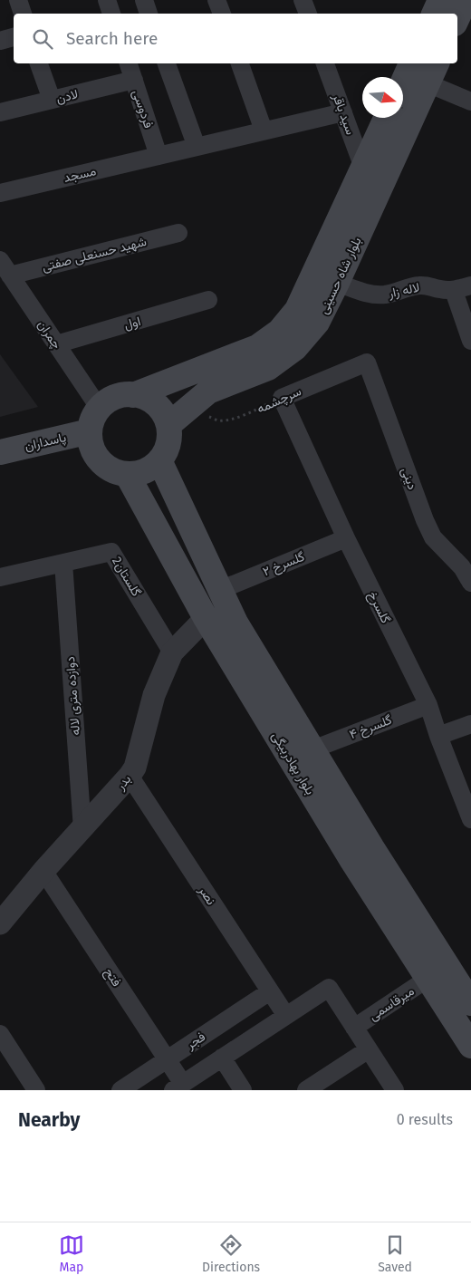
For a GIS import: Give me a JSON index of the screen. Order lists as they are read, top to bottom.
{
  "streets": {
    "main road": ["بلوار شاه حسینی", "پاسداران", "بلوار بهادربیگی"],
    "street": [
      "لادن",
      "فردوسی",
      "سید باقر",
      "مسجد",
      "شهید حسنعلی صفتی",
      "لاله زار",
      "اول",
      "چمران",
      "سرچشمه",
      "دینی",
      "گلسرخ ۲",
      "گلستان2",
      "گلسرخ",
      "دوازده متری لاله",
      "گلسرخ ۴",
      "بدر",
      "نصر",
      "فتح",
      "میرقاسمی",
      "فجر"
    ]
  },
  "crossings": [
    ["لادن", "فردوسی"],
    ["فردوسی", "مسجد"],
    ["سید باقر", "مسجد"],
    ["سید باقر", "بلوار شاه حسینی"],
    ["شهید حسنعلی صفتی", "چمران"],
    ["بلوار شاه حسینی", "لاله زار"],
    ["بلوار شاه حسینی", "چمران"],
    ["بلوار شاه حسینی", "سرچشمه"],
    ["بلوار شاه حسینی", "پاسداران"],
    ["بلوار شاه حسینی", "بلوار بهادربیگی"],
    ["اول", "چمران"],
    ["چمران", "پاسداران"],
    ["چمران", "بلوار بهادربیگی"],
    ["سرچشمه", "دینی"],
    ["سرچشمه", "گلسرخ"],
    ["پاسداران", "بلوار بهادربیگی"],
    ["گلسرخ ۲", "گلسرخ"],
    ["گلسرخ ۲", "بلوار بهادربیگی"],
    ["گلستان2", "دوازده متری لاله"],
    ["گلستان2", "بدر"],
    ["گلسرخ", "گلسرخ ۴"],
    ["دوازده متری لاله", "بدر"],
    ["گلسرخ ۴", "بلوار بهادربیگی"],
    ["بلوار بهادربیگی", "بدر"],
    ["بلوار بهادربیگی", "میرقاسمی"],
    ["بدر", "نصر"],
    ["بدر", "فتح"],
    ["نصر", "فجر"],
    ["فتح", "فجر"]
  ],
  "north": "right",
  "page": {
    "search": "Search here",
    "heading": ["Nearby", "0 results"],
    "nav": ["Map", "Directions", "Saved"]
  }
}
